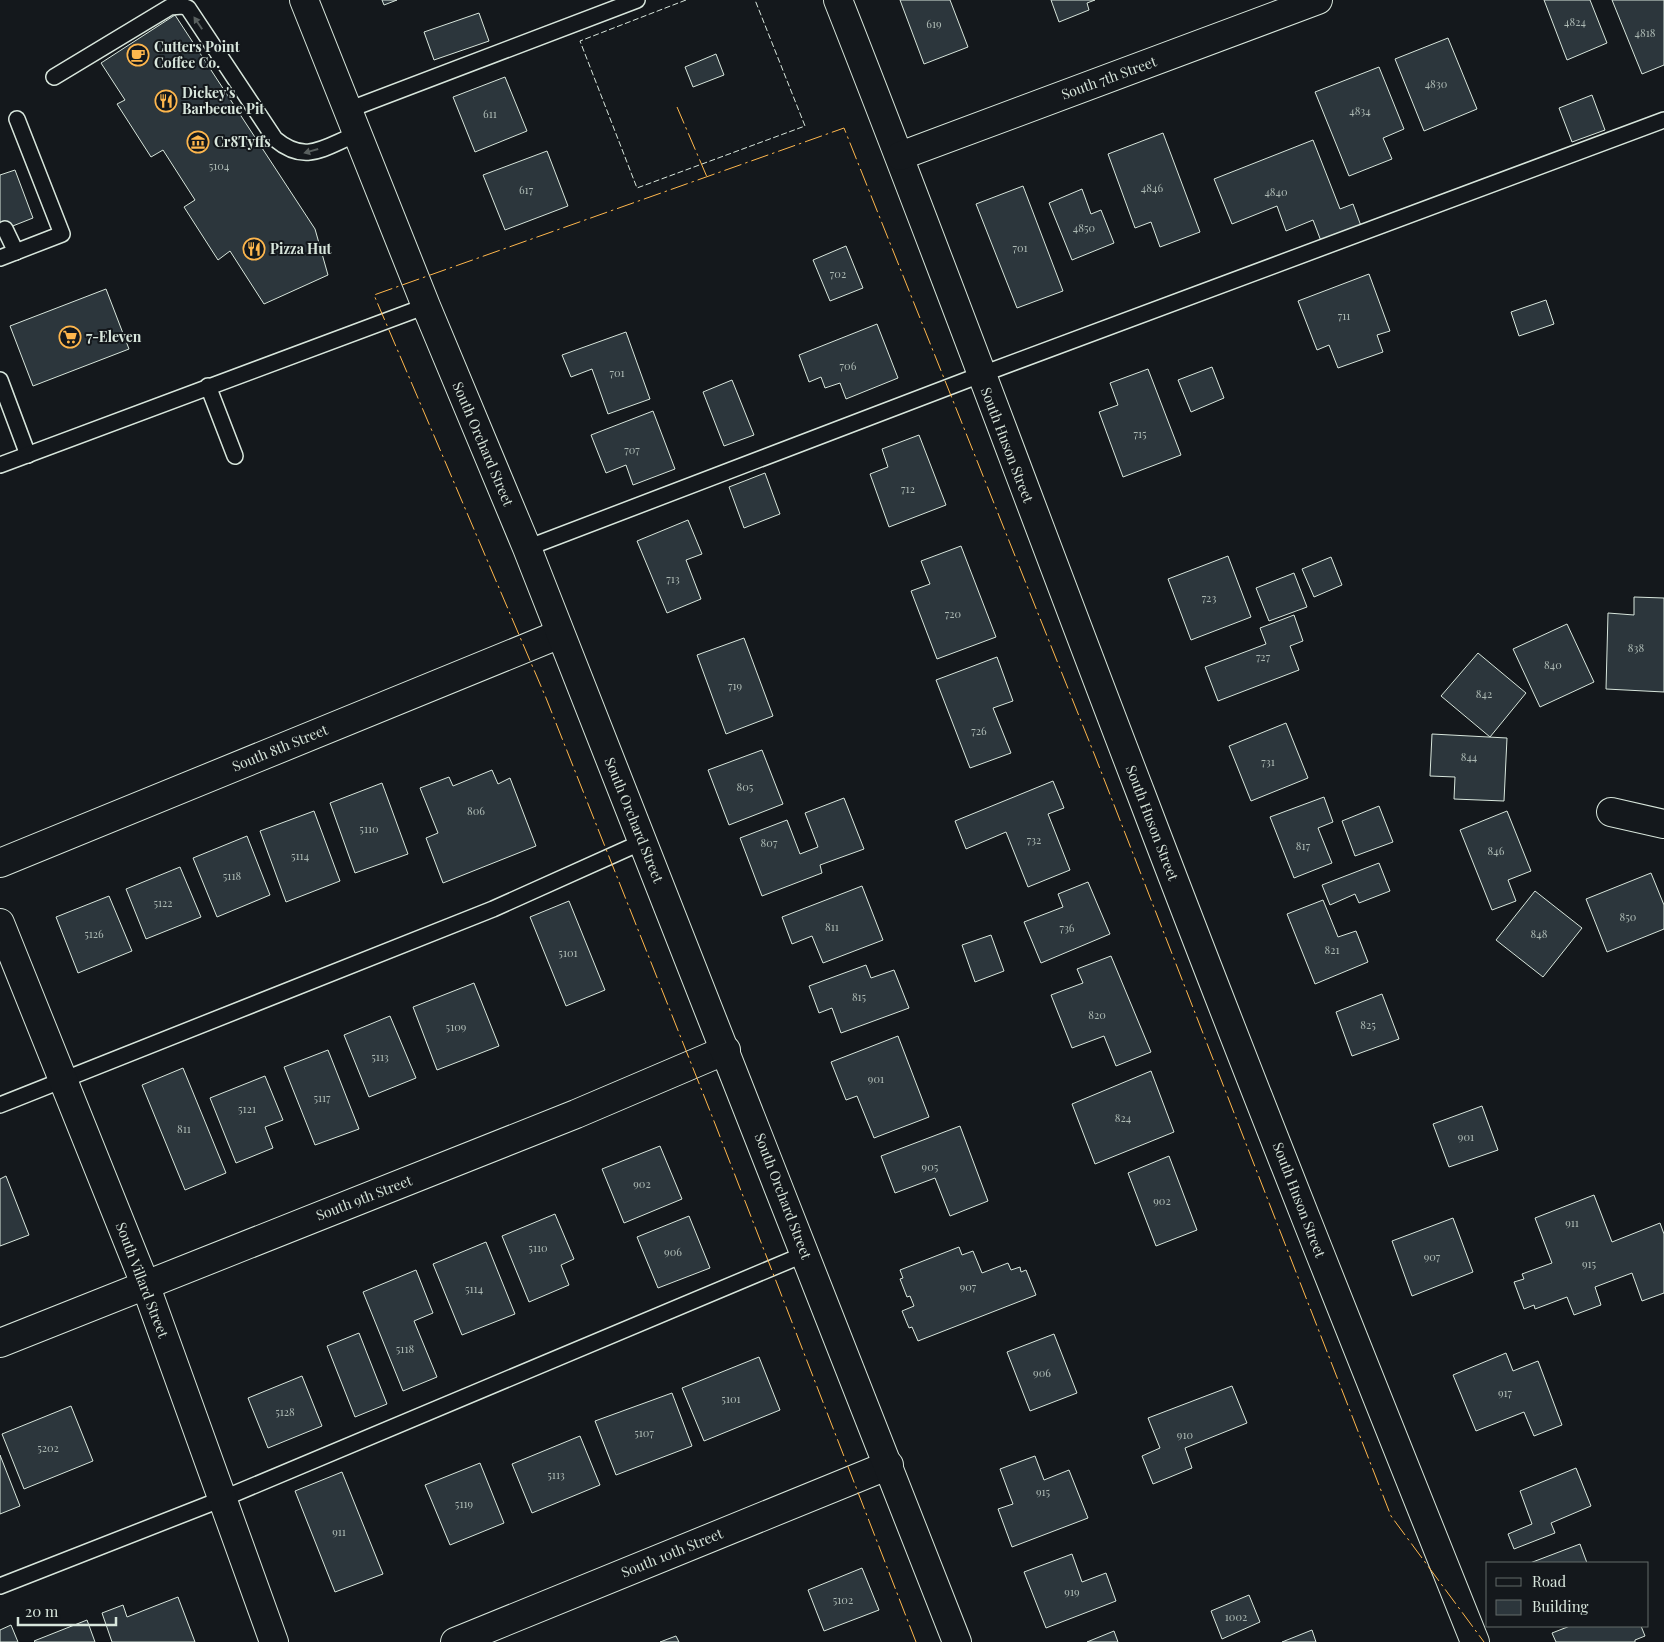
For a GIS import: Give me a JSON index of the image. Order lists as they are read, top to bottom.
{
  "streets": {
    "street": [
      "South 7th Street",
      "South Orchard Street",
      "South Huson Street",
      "South 8th Street",
      "South 9th Street",
      "South Villard Street",
      "South 10th Street"
    ]
  },
  "crossings": [
    ["South 7th Street", "South Huson Street"],
    ["South Orchard Street", "South 8th Street"],
    ["South Orchard Street", "South 9th Street"],
    ["South Orchard Street", "South 10th Street"],
    ["South 9th Street", "South Villard Street"]
  ],
  "places": {
    "cafe": ["Cutters Point Coffee Co."],
    "restaurant": ["Dickey's Barbecue Pit", "Pizza Hut"],
    "museum": ["Cr8Tyffs"],
    "supermarket": ["7-Eleven"]
  },
  "house_numbers": [
    "4824",
    "619",
    "4818",
    "4830",
    "4834",
    "611",
    "5104",
    "4846",
    "617",
    "4840",
    "4850",
    "701",
    "702",
    "711",
    "706",
    "701",
    "715",
    "707",
    "712",
    "713",
    "723",
    "720",
    "838",
    "727",
    "840",
    "719",
    "842",
    "726",
    "844",
    "731",
    "805",
    "806",
    "5110",
    "732",
    "807",
    "817",
    "846",
    "5114",
    "5118",
    "5122",
    "850",
    "811",
    "736",
    "5126",
    "848",
    "821",
    "5101",
    "815",
    "820",
    "825",
    "5109",
    "5113",
    "901",
    "5117",
    "5121",
    "824",
    "811",
    "901",
    "905",
    "902",
    "902",
    "911",
    "5110",
    "906",
    "907",
    "915",
    "907",
    "5114",
    "5118",
    "906",
    "917",
    "5101",
    "5128",
    "5107",
    "910",
    "5202",
    "5113",
    "915",
    "5119",
    "911",
    "919",
    "5102",
    "1002"
  ],
  "legend": ["Road", "Building"],
  "scale_bar": "20 m"
}
